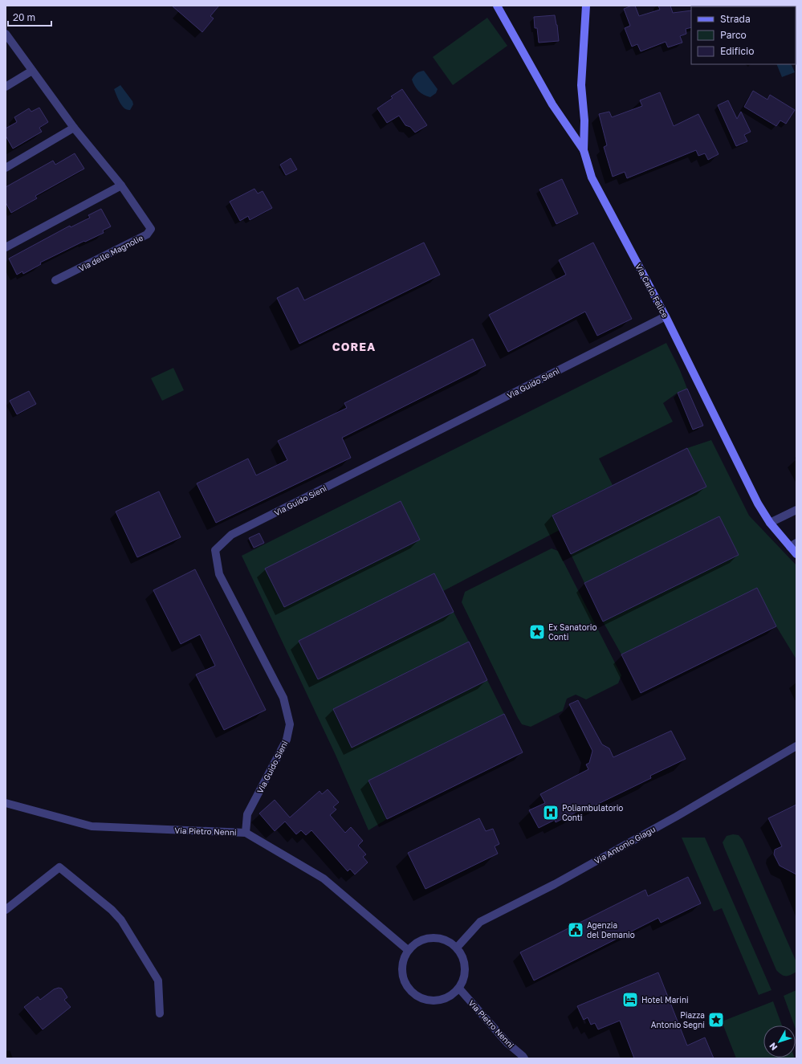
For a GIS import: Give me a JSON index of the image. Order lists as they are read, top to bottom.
{
  "streets": {
    "main road": ["Via Carlo Felice"],
    "street": [
      "Via delle Magnolie",
      "Via Guido Sieni",
      "Via Pietro Nenni",
      "Via Antonio Giagu"
    ]
  },
  "crossings": [
    ["Via Carlo Felice", "Via Guido Sieni"],
    ["Via Guido Sieni", "Via Pietro Nenni"],
    ["Via Pietro Nenni", "Via Antonio Giagu"]
  ],
  "districts": ["COREA"],
  "places": {
    "place": ["Ex Sanatorio Conti", "Piazza Antonio Segni"],
    "hospital": ["Poliambulatorio Conti"],
    "public building": ["Agenzia del Demanio"],
    "hotel": ["Hotel Marini"]
  },
  "legend": ["Strada", "Parco", "Edificio"],
  "scale_bar": "20 m",
  "north": "bottom left"
}
